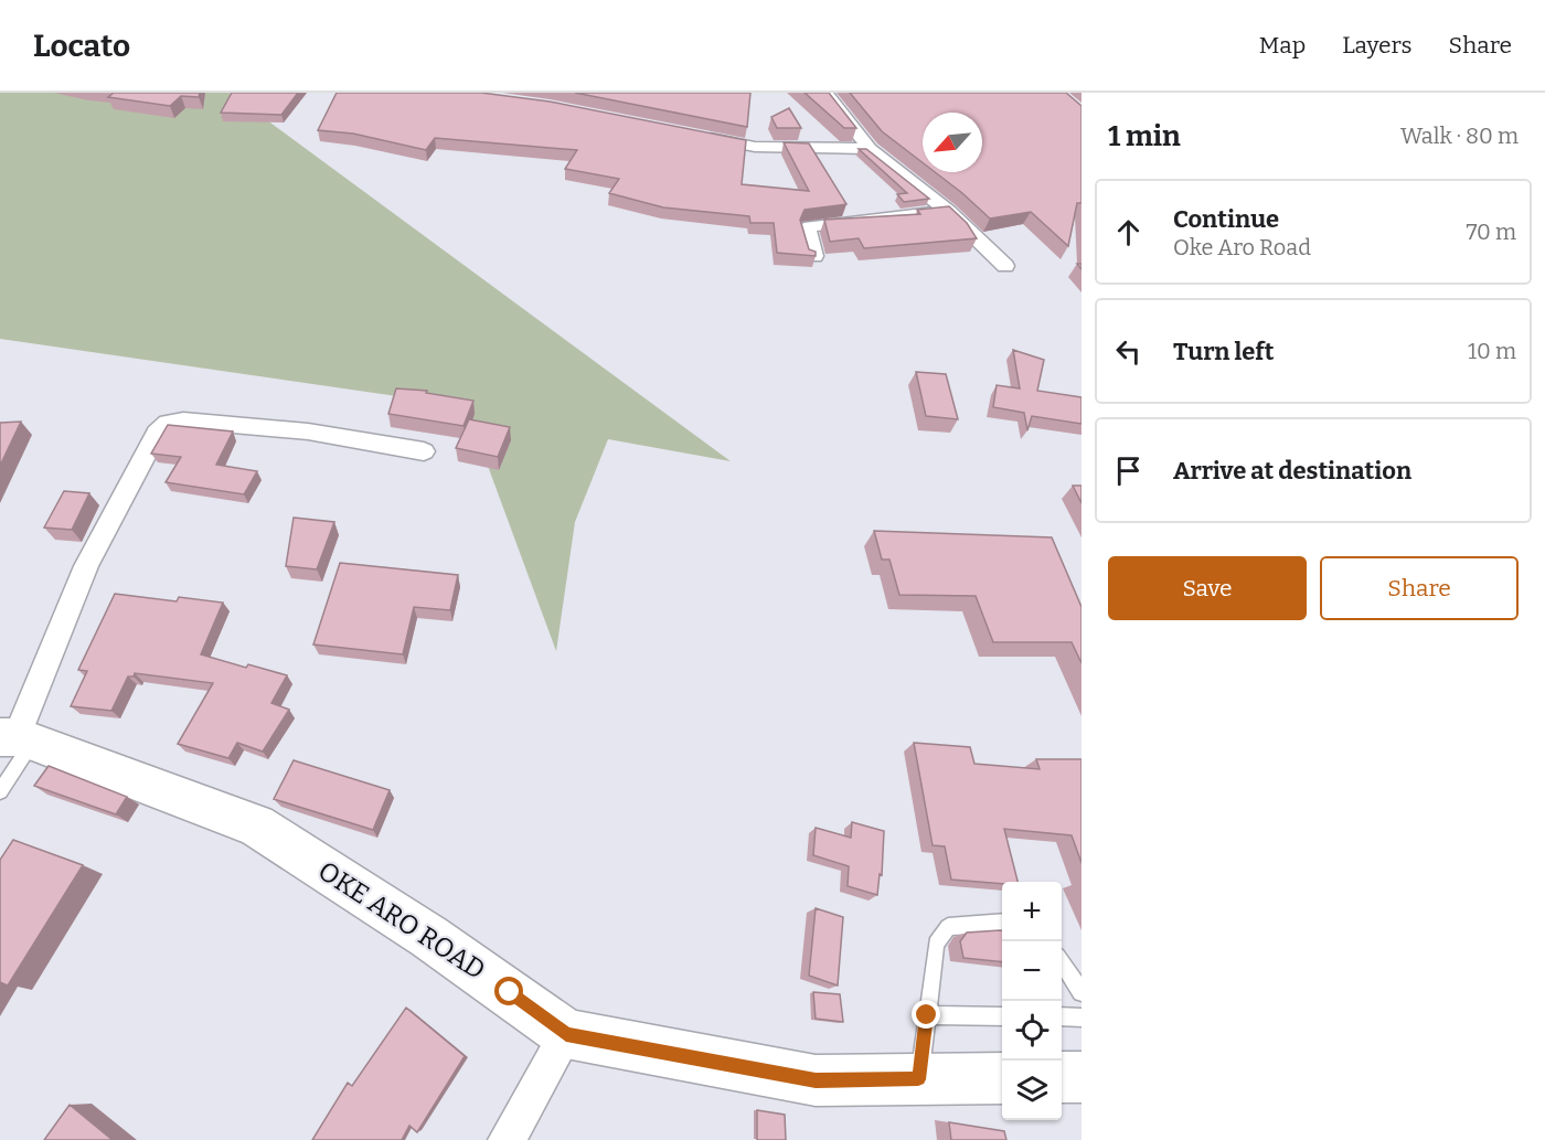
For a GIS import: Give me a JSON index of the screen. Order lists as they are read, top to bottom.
{
  "streets": {
    "main road": ["OKE ARO ROAD"]
  },
  "north": "bottom left",
  "page": {
    "header": "Locato",
    "nav": ["Map", "Layers", "Share"],
    "heading": ["1 min", "Walk · 80 m"],
    "list": [
      ["Continue", "Oke Aro Road", "70 m"],
      ["Turn left", "10 m"],
      "Arrive at destination"
    ],
    "buttons": ["Save", "Share"],
    "map_buttons": ["+", "−"]
  }
}
